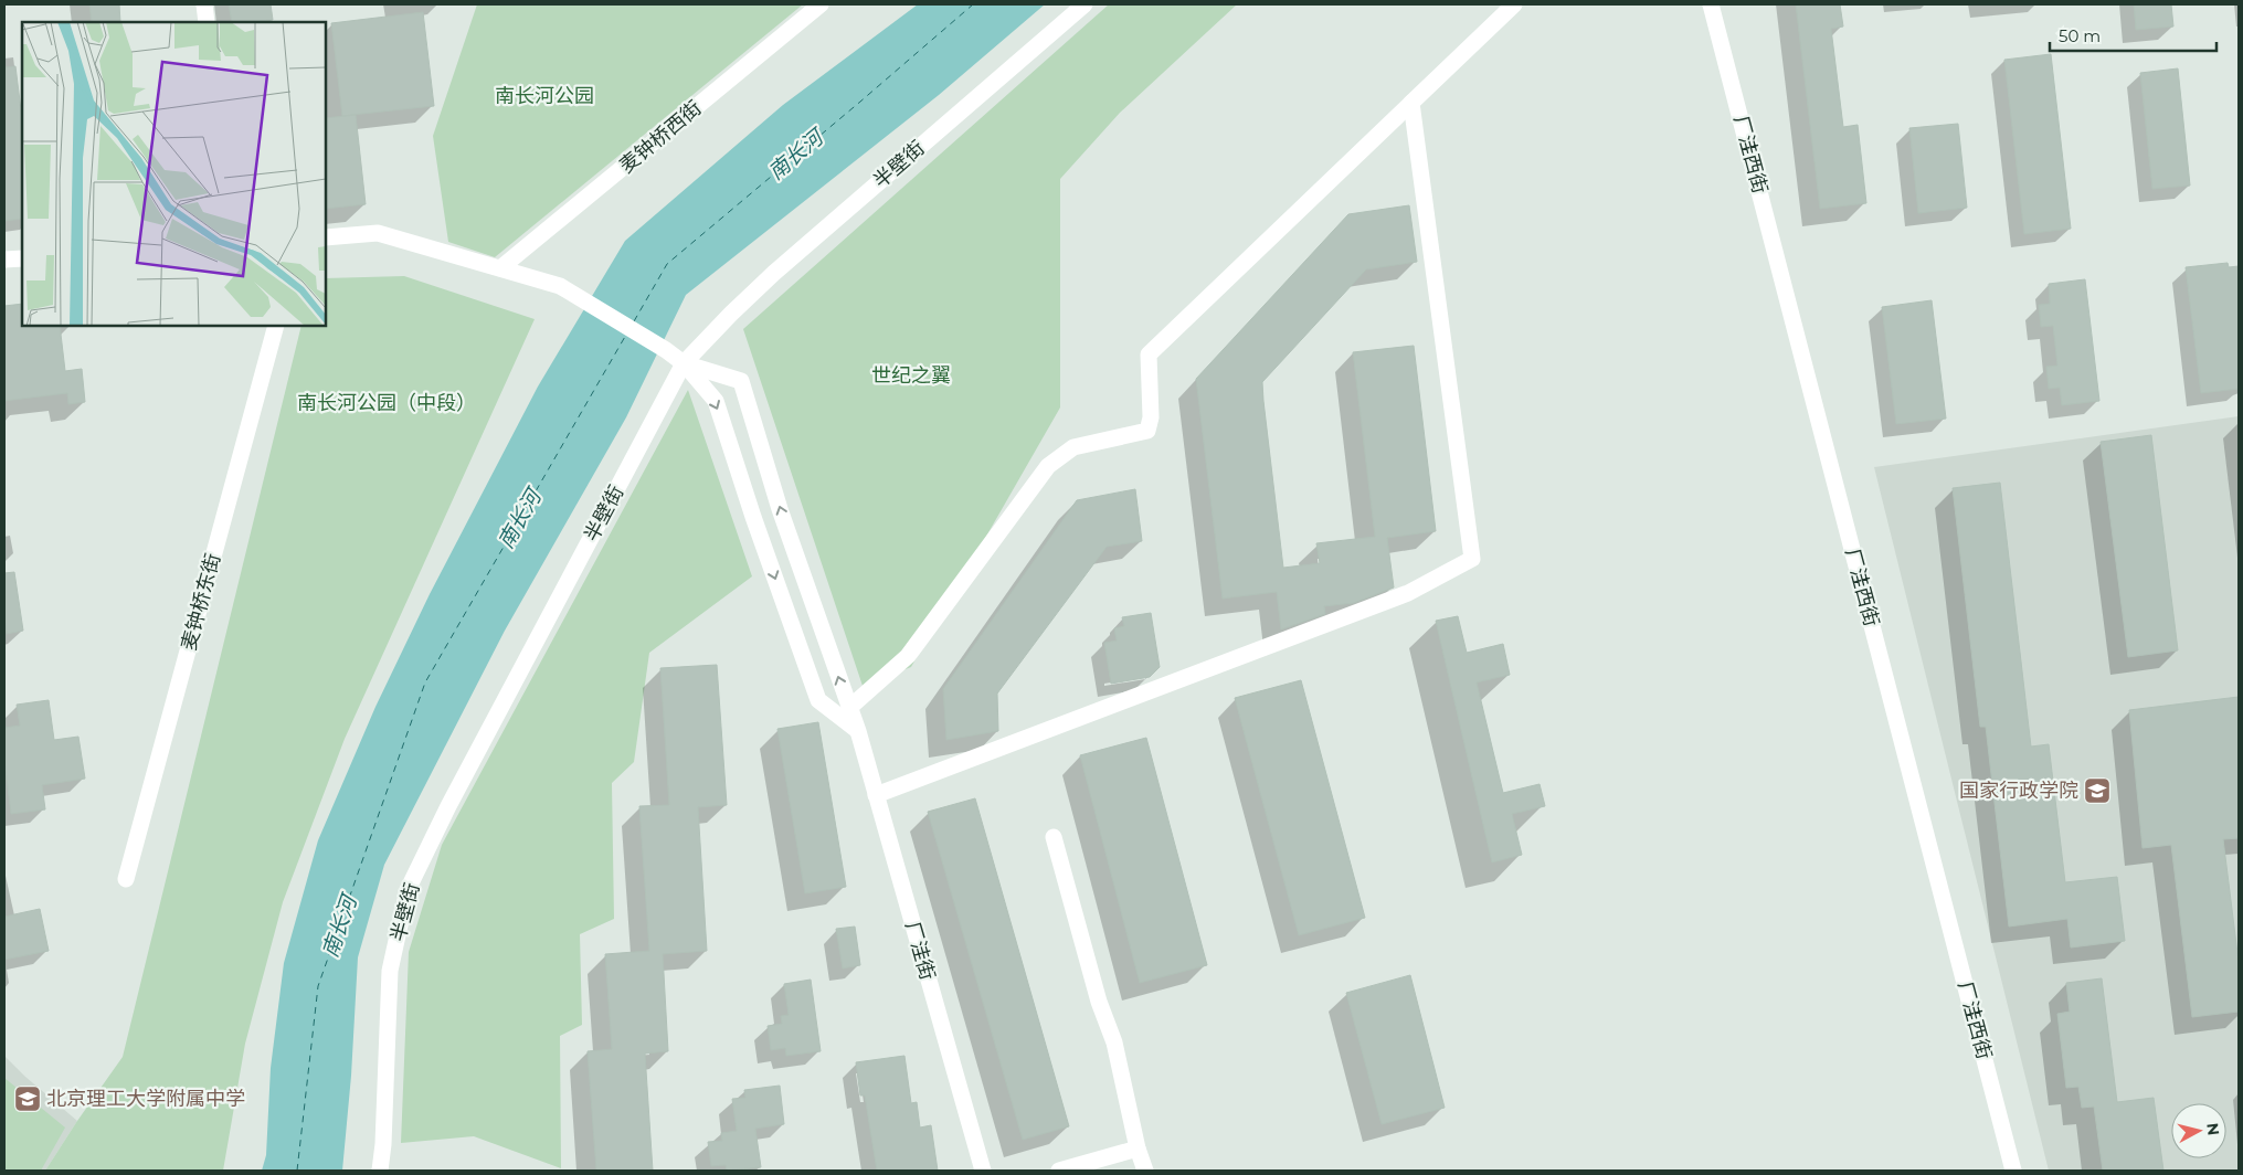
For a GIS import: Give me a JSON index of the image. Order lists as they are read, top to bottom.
{
  "streets": {
    "street": [
      "麦钟桥西街",
      "厂洼西街",
      "半壁街",
      "麦钟桥东街",
      "厂洼街"
    ]
  },
  "crossings": [
    ["半壁街", "厂洼街"]
  ],
  "water": ["南长河"],
  "parks": ["南长河公园", "世纪之翼", "南长河公园（中段）"],
  "places": {
    "school or university": ["国家行政学院", "北京理工大学附属中学"]
  },
  "scale_bar": "50 m",
  "north": "right"
}
